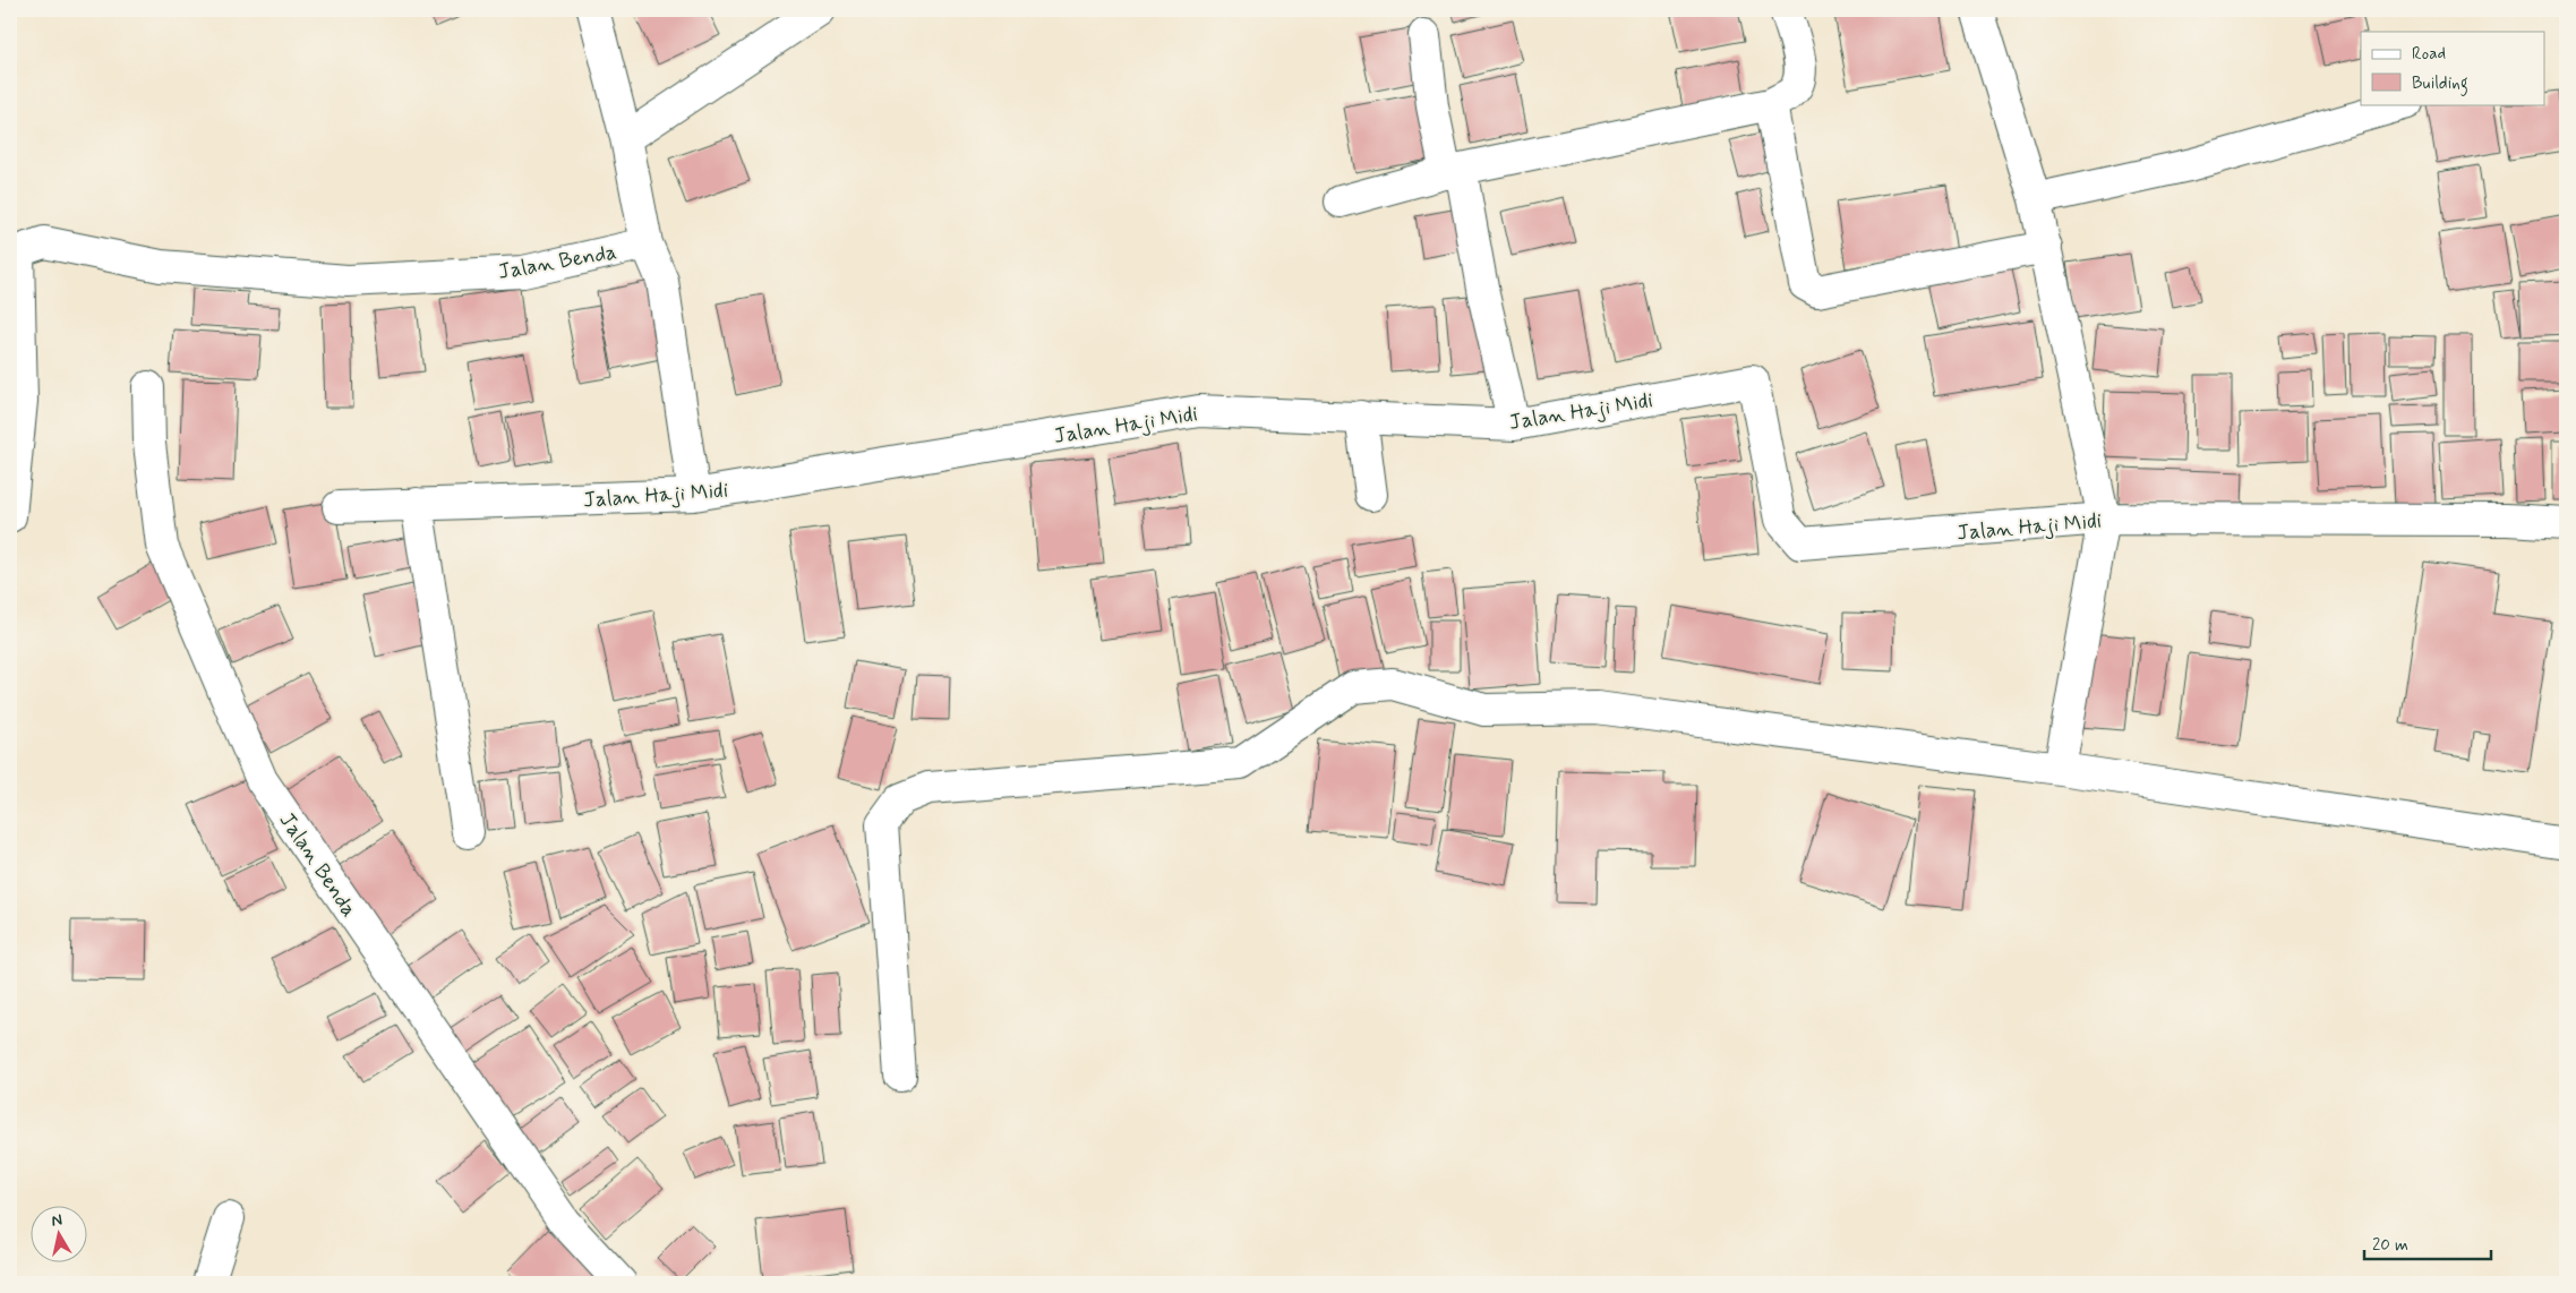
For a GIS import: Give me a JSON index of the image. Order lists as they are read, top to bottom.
{
  "streets": {
    "street": ["Jalan Benda", "Jalan Haji Midi"]
  },
  "legend": ["Road", "Building"],
  "scale_bar": "20 m",
  "north": "top"
}
